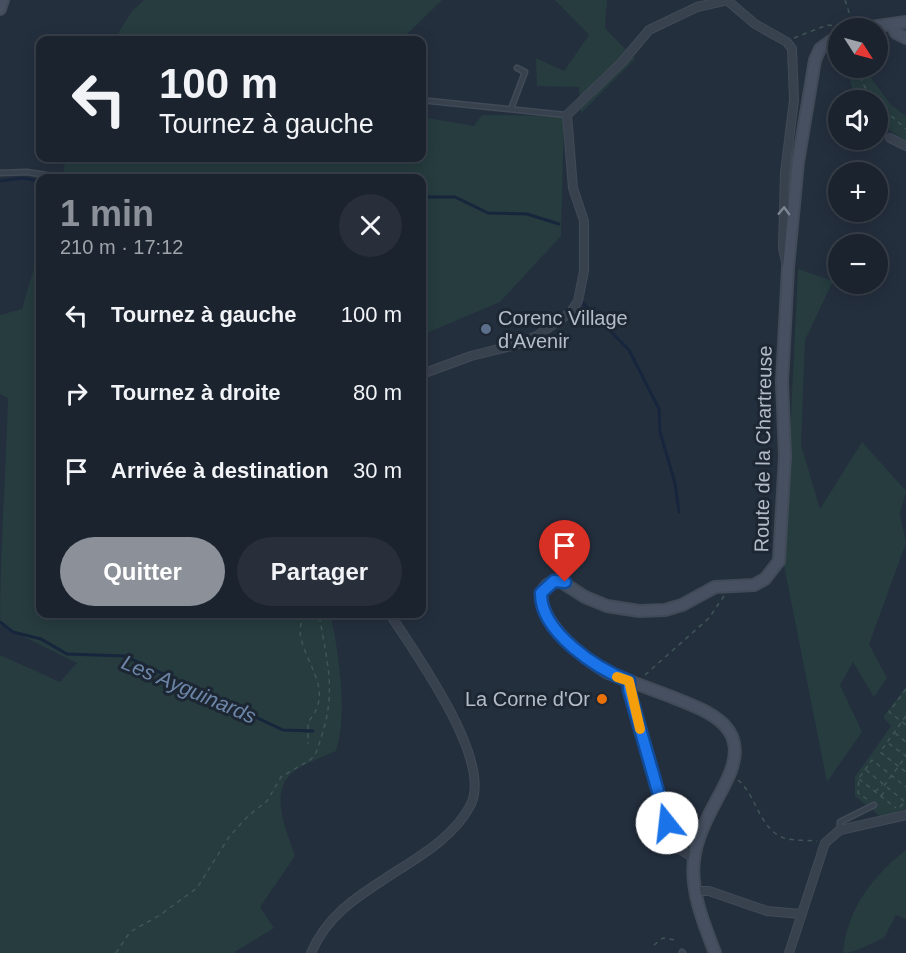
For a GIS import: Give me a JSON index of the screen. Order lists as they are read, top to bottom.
{
  "streets": {
    "main road": ["Route de la Chartreuse"]
  },
  "water": ["Les Ayguinards"],
  "places": ["Corenc Village d'Avenir", "La Corne d'Or"],
  "north": "bottom right",
  "page": {
    "map_buttons": ["+", "−"],
    "turn": ["100 m", "Tournez à gauche"],
    "heading": ["1 min", "210 m · 17:12"],
    "list": [
      {
        "name": "Tournez à gauche",
        "value": "100 m"
      },
      {
        "name": "Tournez à droite",
        "value": "80 m"
      },
      {
        "name": "Arrivée à destination",
        "value": "30 m"
      }
    ],
    "buttons": ["Quitter", "Partager"]
  }
}
